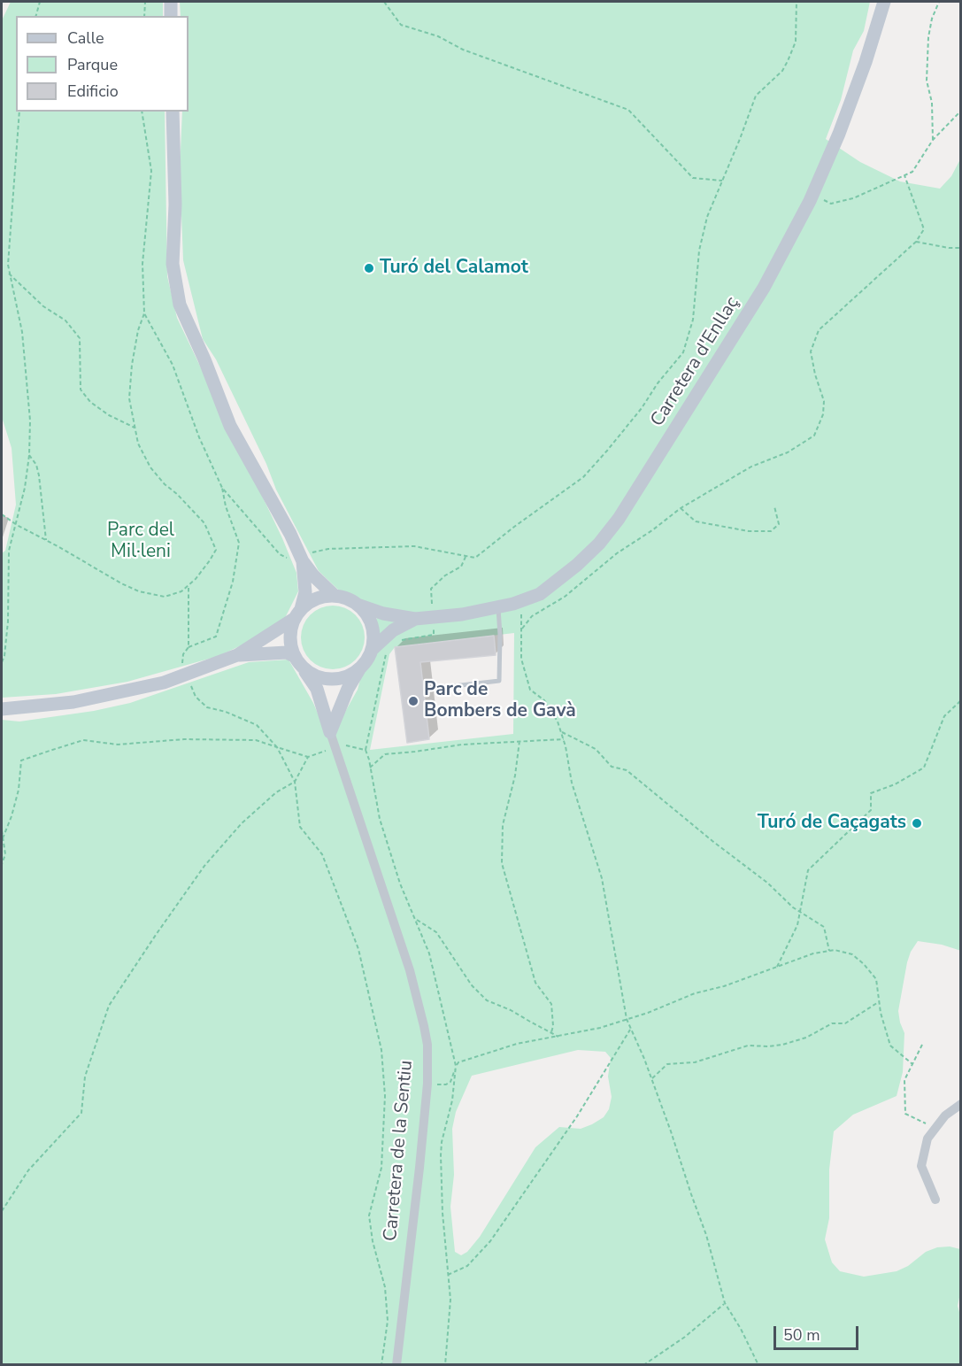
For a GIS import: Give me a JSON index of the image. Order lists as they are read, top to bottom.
{
  "streets": {
    "street": ["Carretera d'Enllaç", "Carretera de la Sentiu"]
  },
  "crossings": [
    ["Carretera d'Enllaç", "Carretera de la Sentiu"]
  ],
  "parks": ["Parc del Mil·leni"],
  "places": ["Turó del Calamot", "Parc de Bombers de Gavà", "Turó de Caçagats"],
  "legend": ["Calle", "Parque", "Edificio"],
  "scale_bar": "50 m"
}
